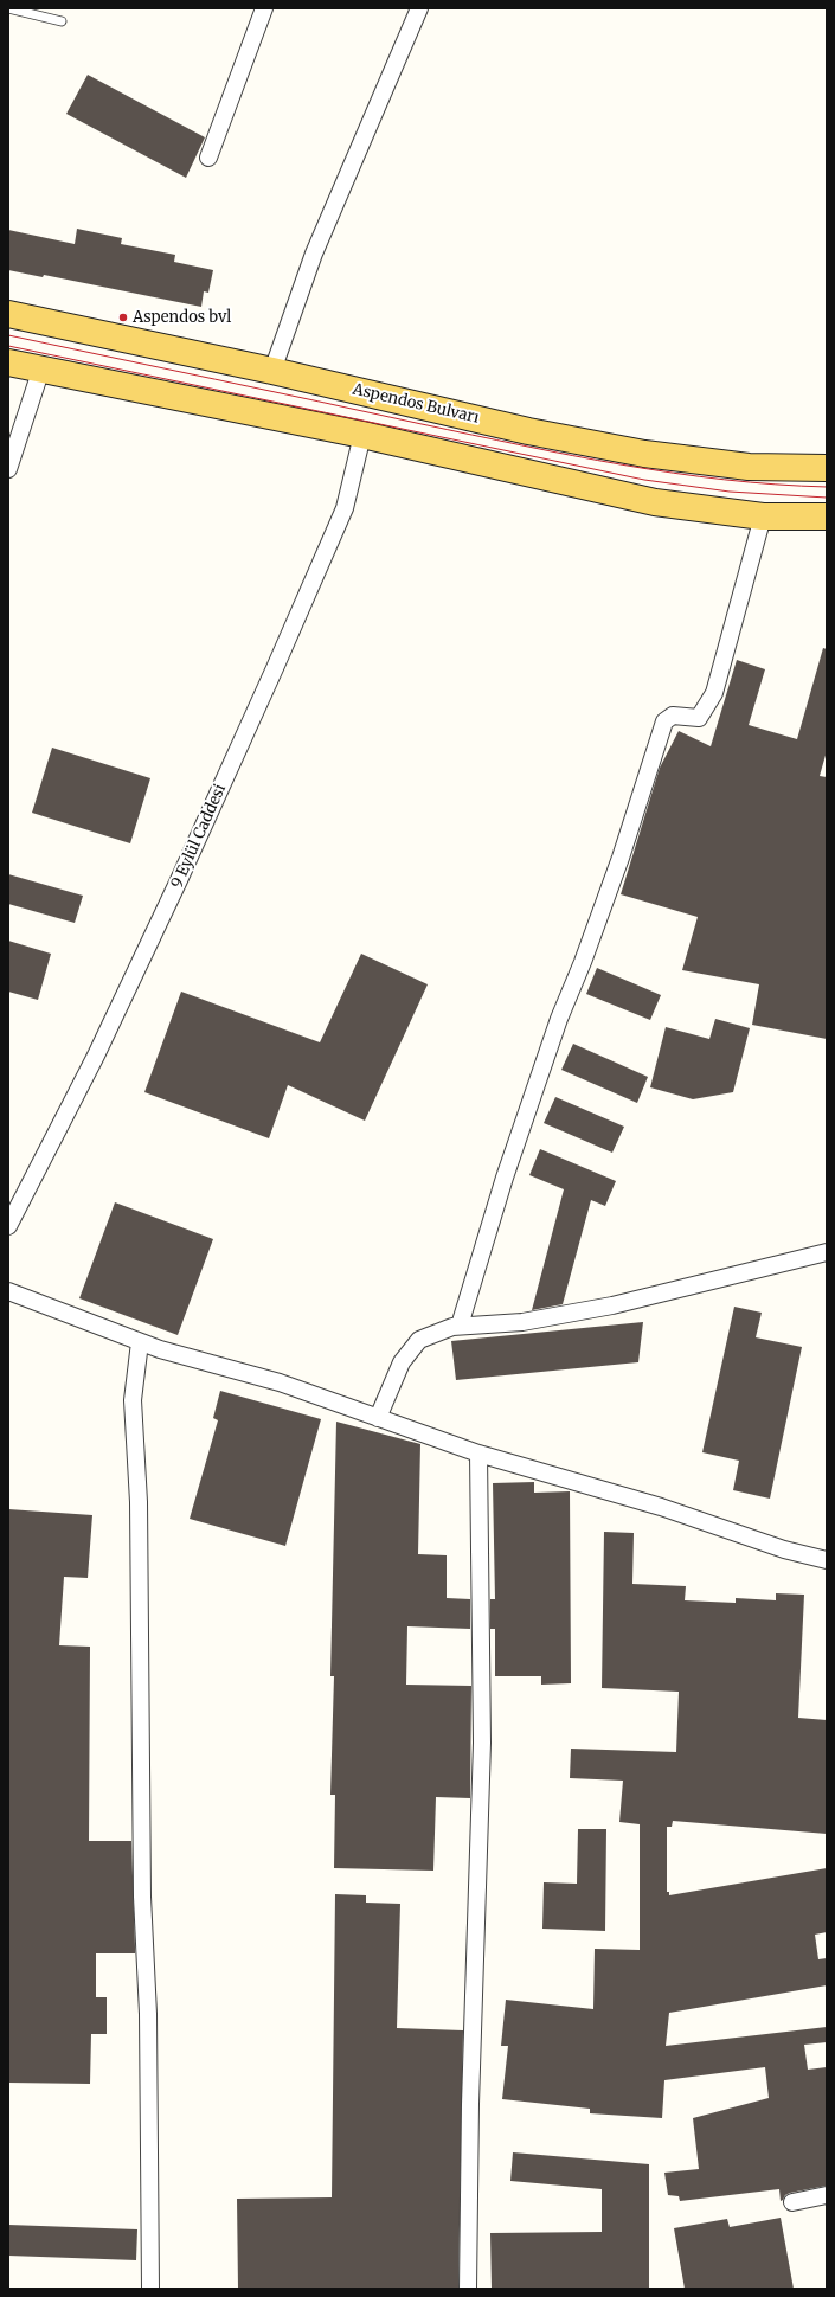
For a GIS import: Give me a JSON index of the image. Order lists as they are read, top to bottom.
{
  "streets": {
    "main road": ["Aspendos Bulvarı"],
    "street": ["9 Eylül Caddesi"]
  },
  "places": ["Aspendos bvl"]
}
